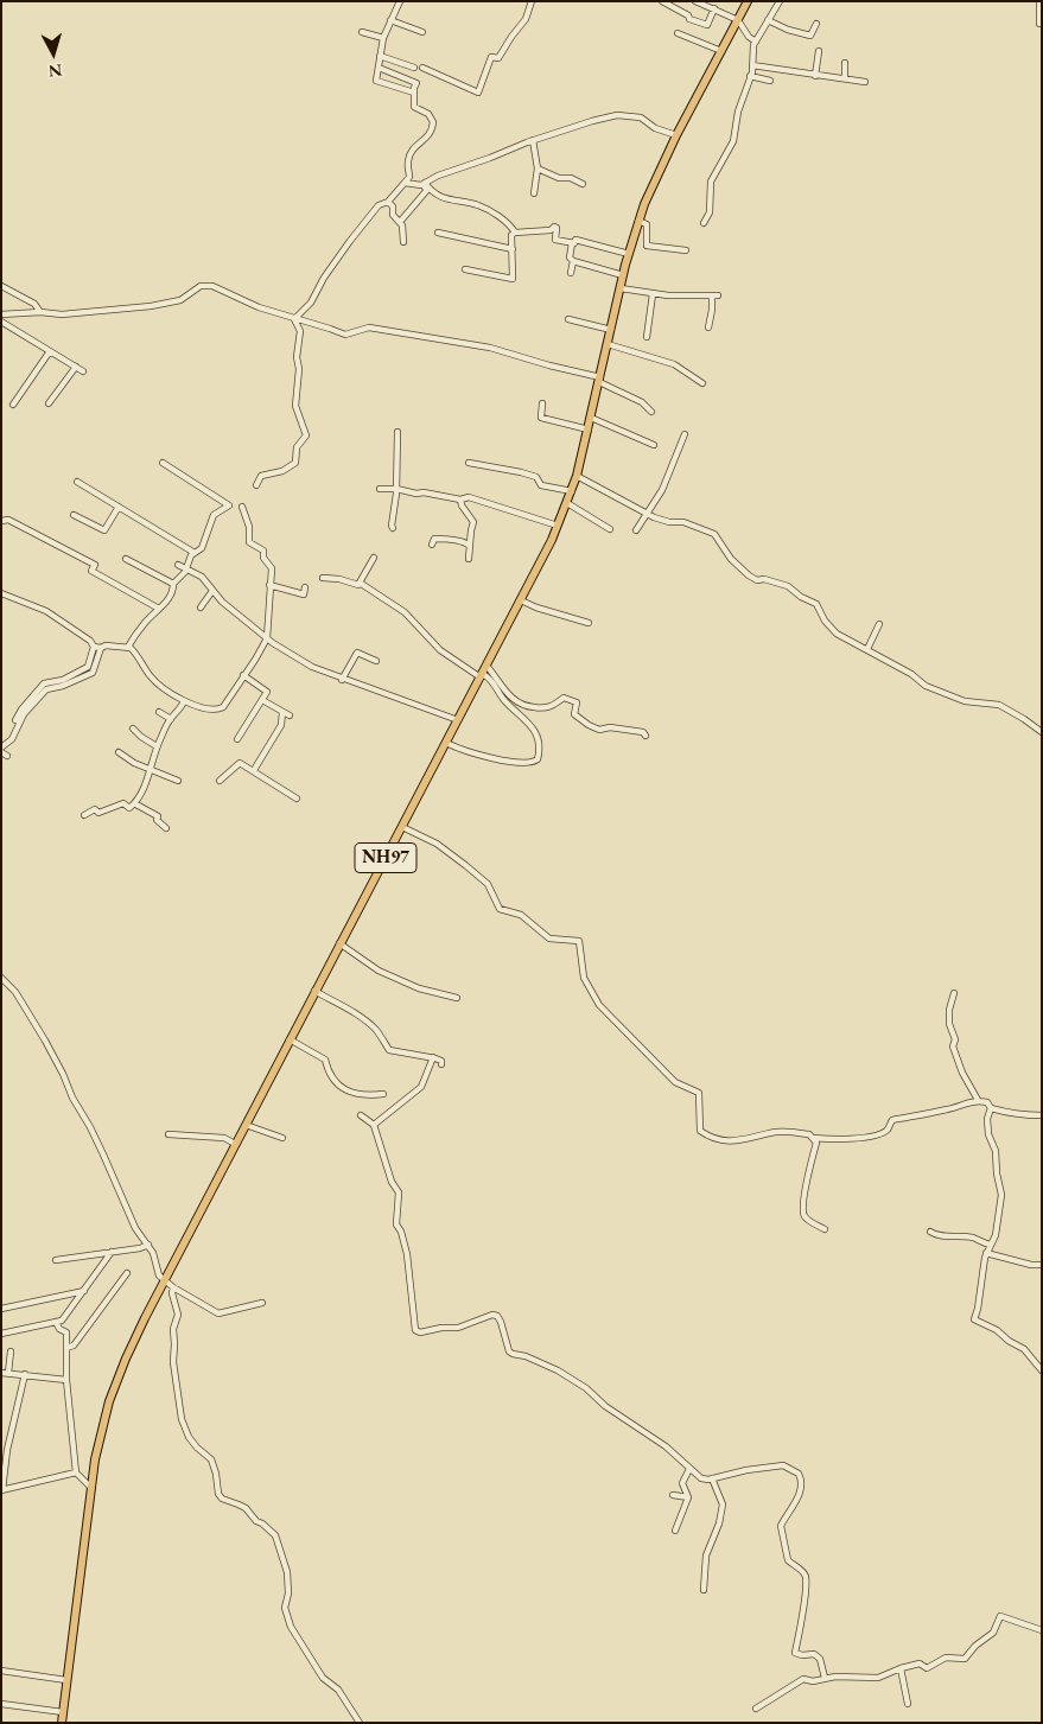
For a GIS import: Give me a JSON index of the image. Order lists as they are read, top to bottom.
{
  "streets": {
    "highway": ["NH97"]
  },
  "north": "bottom"
}
